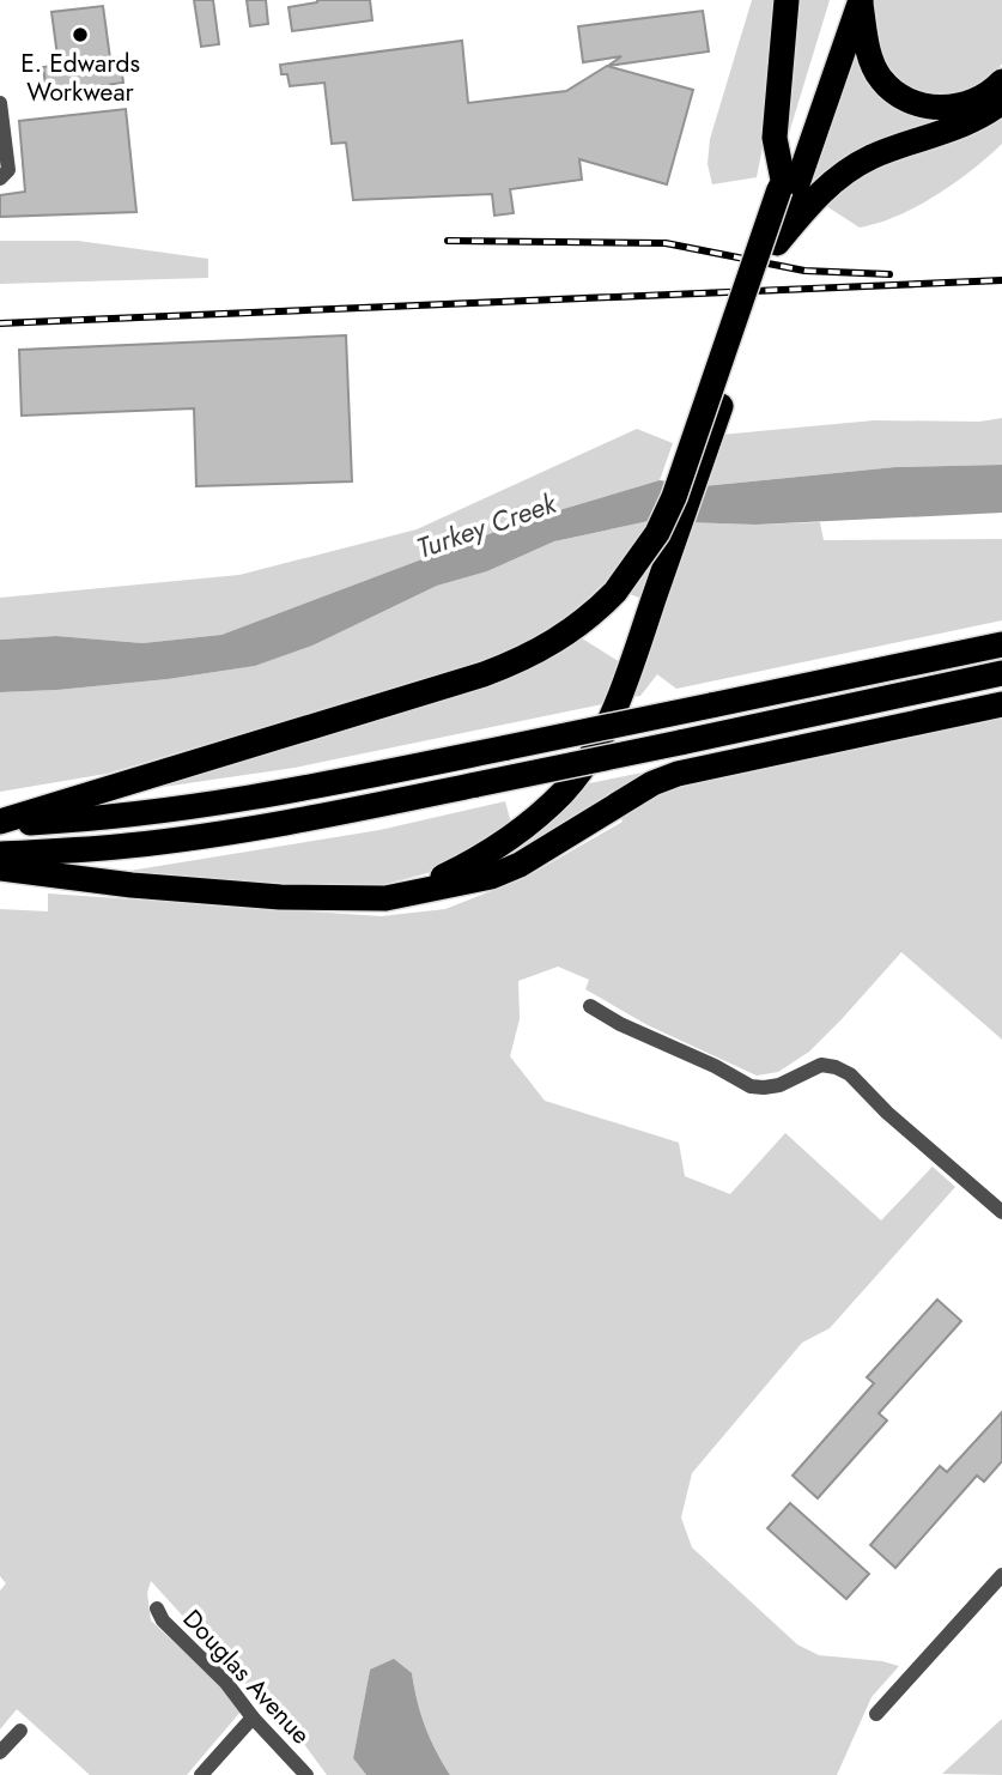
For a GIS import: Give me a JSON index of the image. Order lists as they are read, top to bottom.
{
  "streets": {
    "street": ["Douglas Avenue"]
  },
  "water": ["Turkey Creek"],
  "places": ["E. Edwards Workwear"]
}
